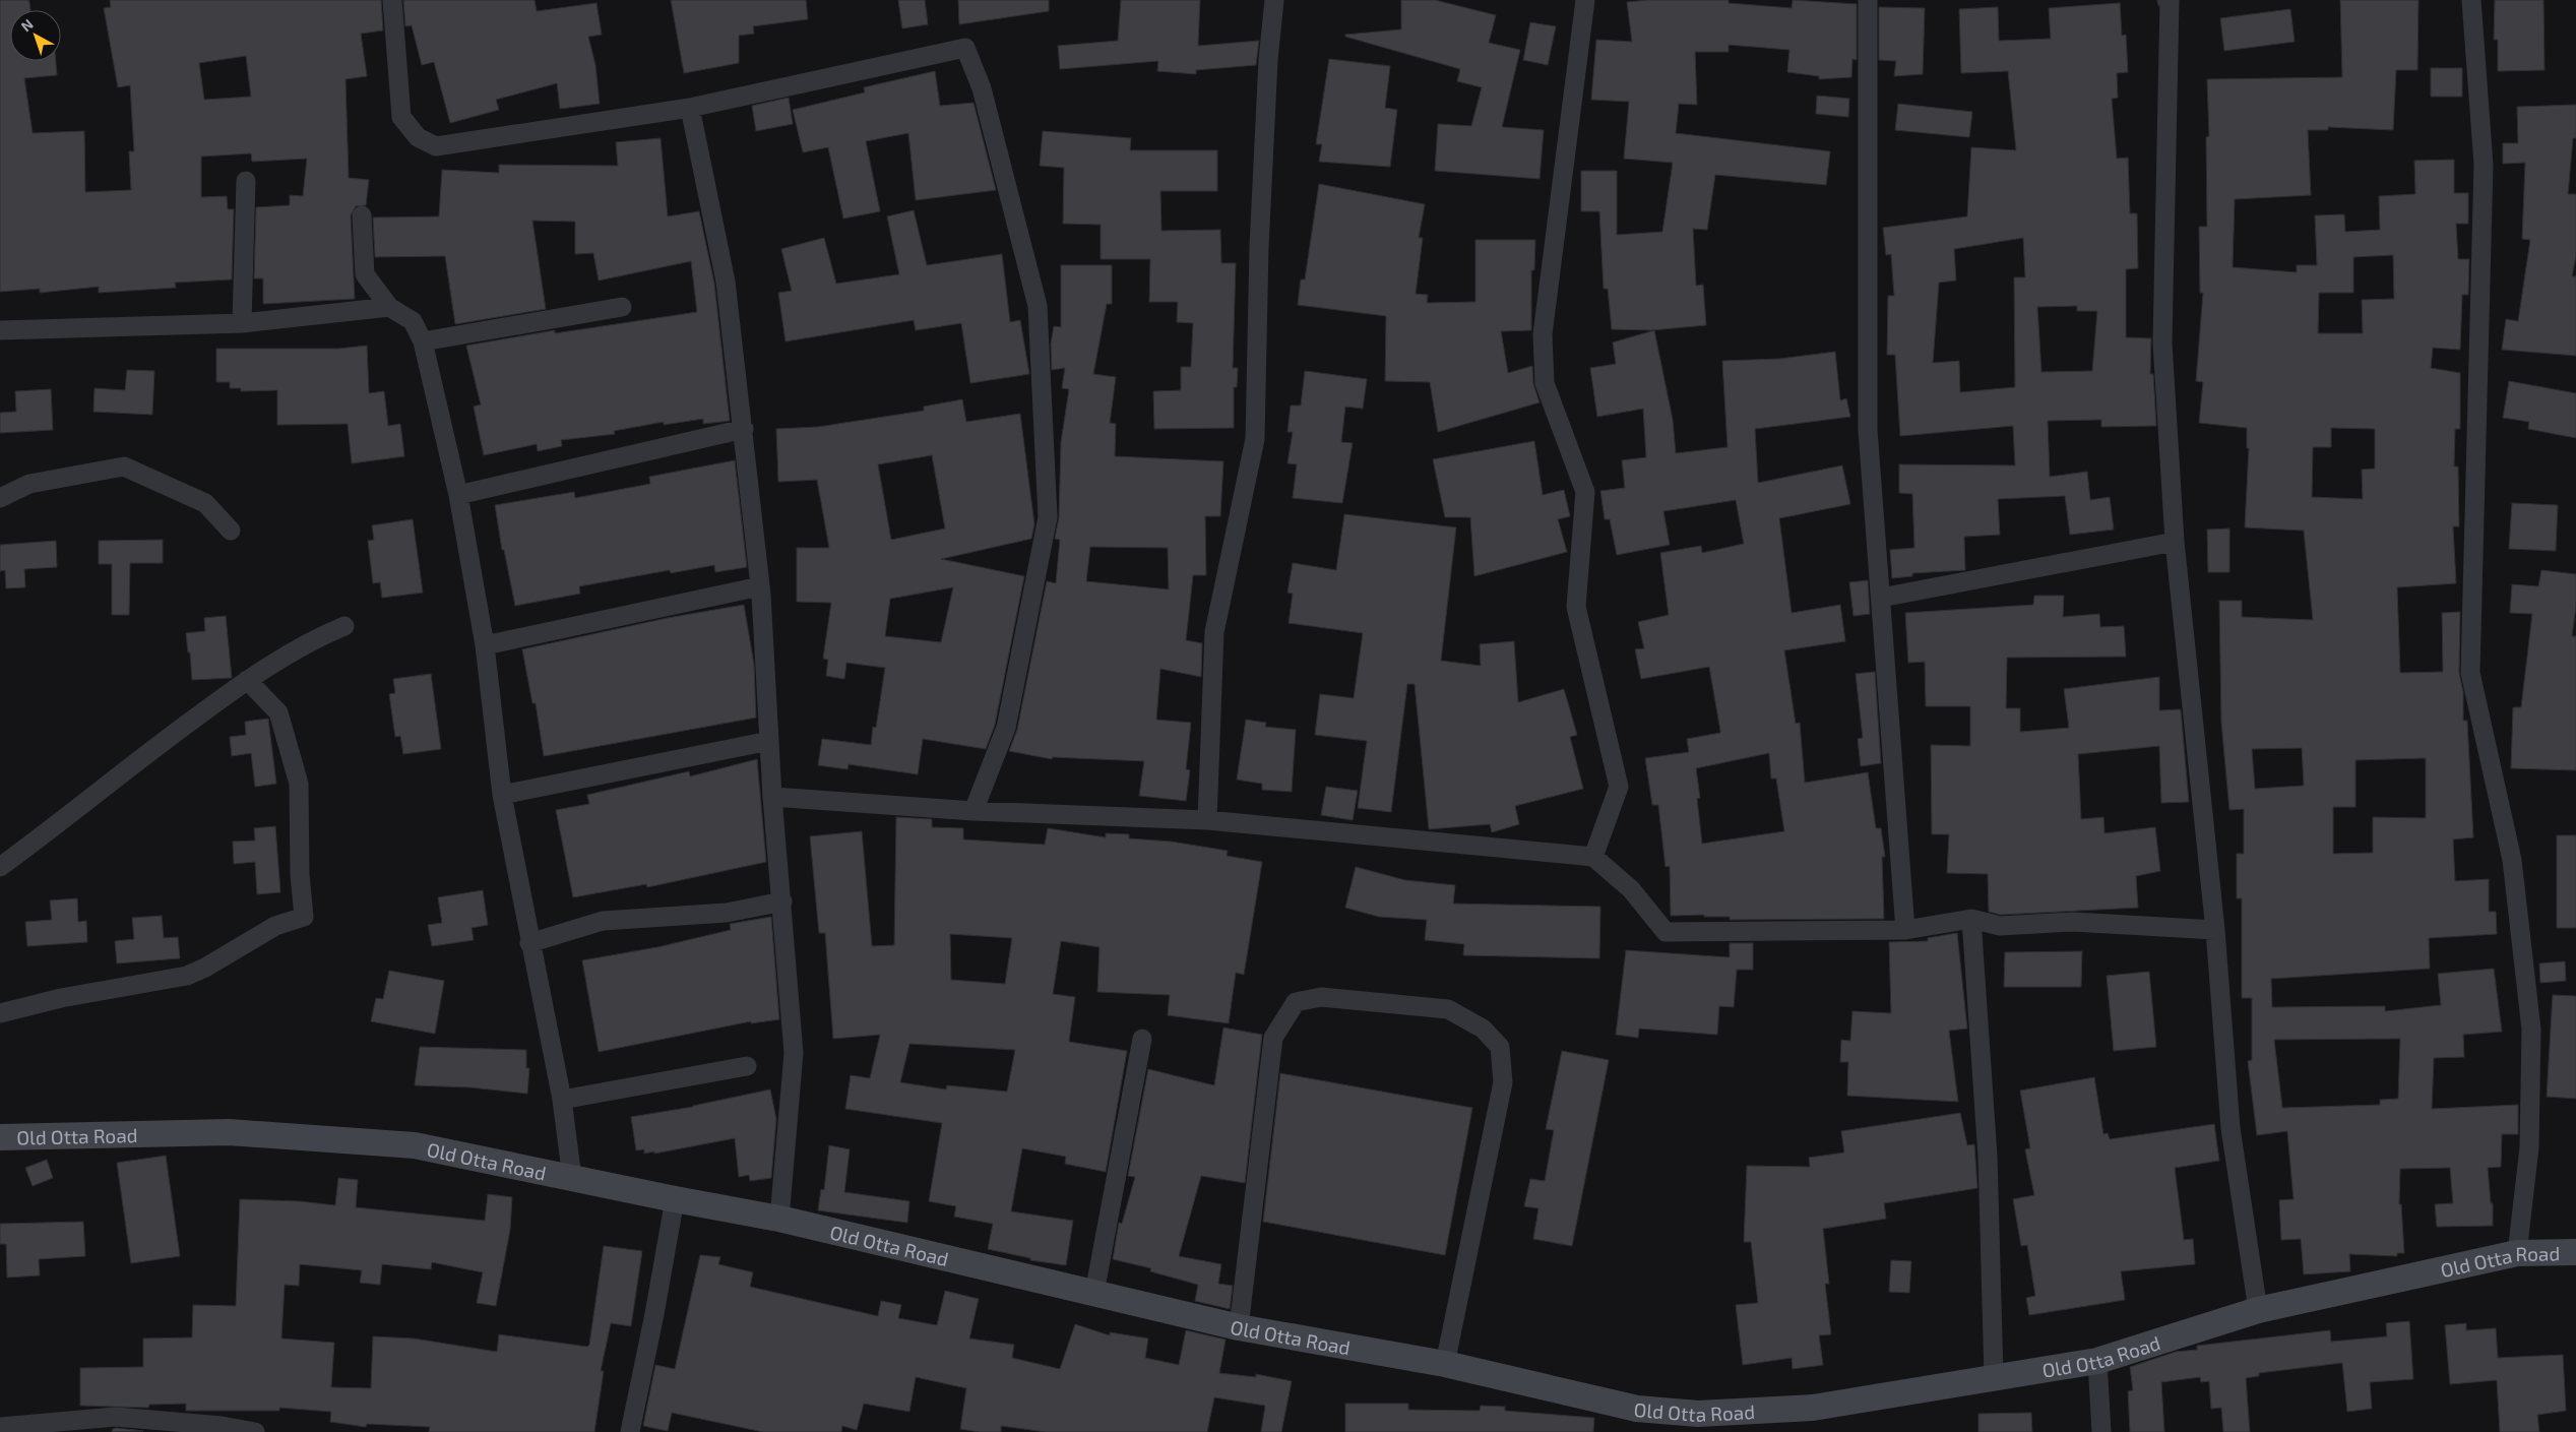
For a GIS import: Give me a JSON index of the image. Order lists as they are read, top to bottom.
{
  "streets": {
    "street": ["Old Otta Road"]
  },
  "north": "top left"
}
